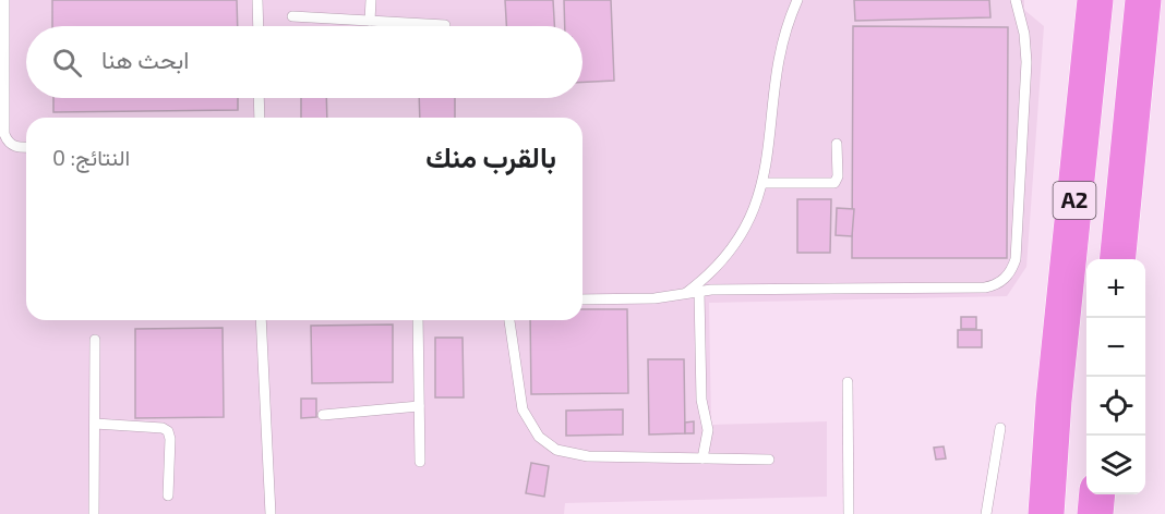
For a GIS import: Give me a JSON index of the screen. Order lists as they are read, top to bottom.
{
  "streets": {
    "highway": ["A2"]
  },
  "page": {
    "search": "ابحث هنا",
    "heading": ["بالقرب منك", "النتائج: 0"],
    "map_buttons": ["+", "−"]
  }
}
